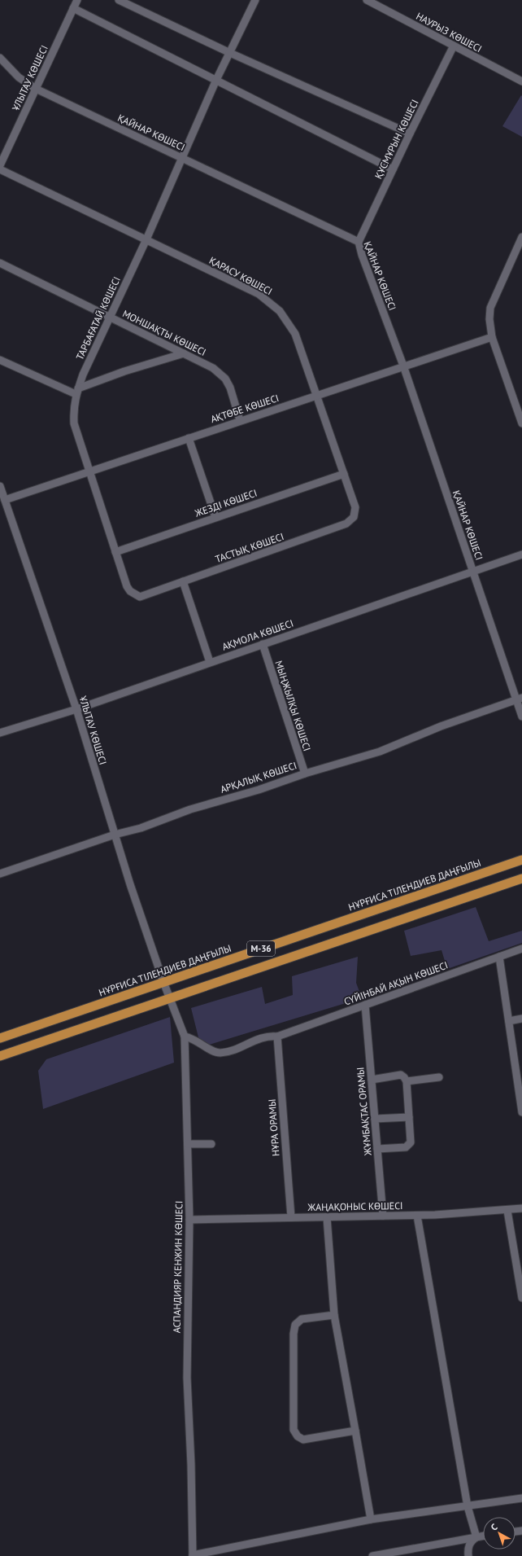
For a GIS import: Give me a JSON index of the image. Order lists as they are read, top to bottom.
{
  "streets": {
    "main road": ["НҰРҒИСА ТІЛЕНДИЕВ ДАҢҒЫЛЫ", "M-36"],
    "street": [
      "НАУРЫЗ КӨШЕСІ",
      "ҰЛЫТАУ КӨШЕСІ",
      "ҚАЙНАР КӨШЕСІ",
      "ҚҰСМҰРЫН КӨШЕСІ",
      "ҚАРАСУ КӨШЕСІ",
      "ТАРБАҒАТАЙ КӨШЕСІ",
      "МОНШАҚТЫ КӨШЕСІ",
      "АҚТӨБЕ КӨШЕСІ",
      "ЖЕЗДІ КӨШЕСІ",
      "ТАСТЫҚ КӨШЕСІ",
      "АҚМОЛА КӨШЕСІ",
      "МЫҢЖЫЛҚЫ КӨШЕСІ",
      "АРҚАЛЫҚ КӨШЕСІ",
      "СҮЙІНБАЙ АҚЫН КӨШЕСІ",
      "ЖҰМБАҚТАС ОРАМЫ",
      "НҰРА ОРАМЫ",
      "ЖАҢАҚОНЫС КӨШЕСІ",
      "АСПАНДИЯР КЕНЖИН КӨШЕСІ"
    ]
  },
  "crossings": [
    ["НАУРЫЗ КӨШЕСІ", "ҚҰСМҰРЫН КӨШЕСІ"],
    ["ҰЛЫТАУ КӨШЕСІ", "ҚАЙНАР КӨШЕСІ"],
    ["ҰЛЫТАУ КӨШЕСІ", "АҚТӨБЕ КӨШЕСІ"],
    ["ҰЛЫТАУ КӨШЕСІ", "АҚМОЛА КӨШЕСІ"],
    ["ҰЛЫТАУ КӨШЕСІ", "АРҚАЛЫҚ КӨШЕСІ"],
    ["ҰЛЫТАУ КӨШЕСІ", "НҰРҒИСА ТІЛЕНДИЕВ ДАҢҒЫЛЫ"],
    ["ҰЛЫТАУ КӨШЕСІ", "АСПАНДИЯР КЕНЖИН КӨШЕСІ"],
    ["ҚАЙНАР КӨШЕСІ", "ҚҰСМҰРЫН КӨШЕСІ"],
    ["ҚАЙНАР КӨШЕСІ", "ТАРБАҒАТАЙ КӨШЕСІ"],
    ["ҚАЙНАР КӨШЕСІ", "АҚТӨБЕ КӨШЕСІ"],
    ["ҚАЙНАР КӨШЕСІ", "АҚМОЛА КӨШЕСІ"],
    ["ҚАЙНАР КӨШЕСІ", "АРҚАЛЫҚ КӨШЕСІ"],
    ["ҚАРАСУ КӨШЕСІ", "ТАРБАҒАТАЙ КӨШЕСІ"],
    ["ҚАРАСУ КӨШЕСІ", "АҚТӨБЕ КӨШЕСІ"],
    ["ҚАРАСУ КӨШЕСІ", "ЖЕЗДІ КӨШЕСІ"],
    ["ҚАРАСУ КӨШЕСІ", "ТАСТЫҚ КӨШЕСІ"],
    ["ТАРБАҒАТАЙ КӨШЕСІ", "МОНШАҚТЫ КӨШЕСІ"],
    ["ТАРБАҒАТАЙ КӨШЕСІ", "АҚТӨБЕ КӨШЕСІ"],
    ["ТАРБАҒАТАЙ КӨШЕСІ", "ЖЕЗДІ КӨШЕСІ"],
    ["ТАРБАҒАТАЙ КӨШЕСІ", "ТАСТЫҚ КӨШЕСІ"],
    ["МОНШАҚТЫ КӨШЕСІ", "АҚТӨБЕ КӨШЕСІ"],
    ["АҚМОЛА КӨШЕСІ", "МЫҢЖЫЛҚЫ КӨШЕСІ"],
    ["МЫҢЖЫЛҚЫ КӨШЕСІ", "АРҚАЛЫҚ КӨШЕСІ"],
    ["НҰРҒИСА ТІЛЕНДИЕВ ДАҢҒЫЛЫ", "АСПАНДИЯР КЕНЖИН КӨШЕСІ"],
    ["M-36", "АСПАНДИЯР КЕНЖИН КӨШЕСІ"],
    ["СҮЙІНБАЙ АҚЫН КӨШЕСІ", "ЖҰМБАҚТАС ОРАМЫ"],
    ["СҮЙІНБАЙ АҚЫН КӨШЕСІ", "НҰРА ОРАМЫ"],
    ["СҮЙІНБАЙ АҚЫН КӨШЕСІ", "АСПАНДИЯР КЕНЖИН КӨШЕСІ"],
    ["ЖҰМБАҚТАС ОРАМЫ", "ЖАҢАҚОНЫС КӨШЕСІ"],
    ["НҰРА ОРАМЫ", "ЖАҢАҚОНЫС КӨШЕСІ"],
    ["ЖАҢАҚОНЫС КӨШЕСІ", "АСПАНДИЯР КЕНЖИН КӨШЕСІ"]
  ],
  "north": "top left"
}
